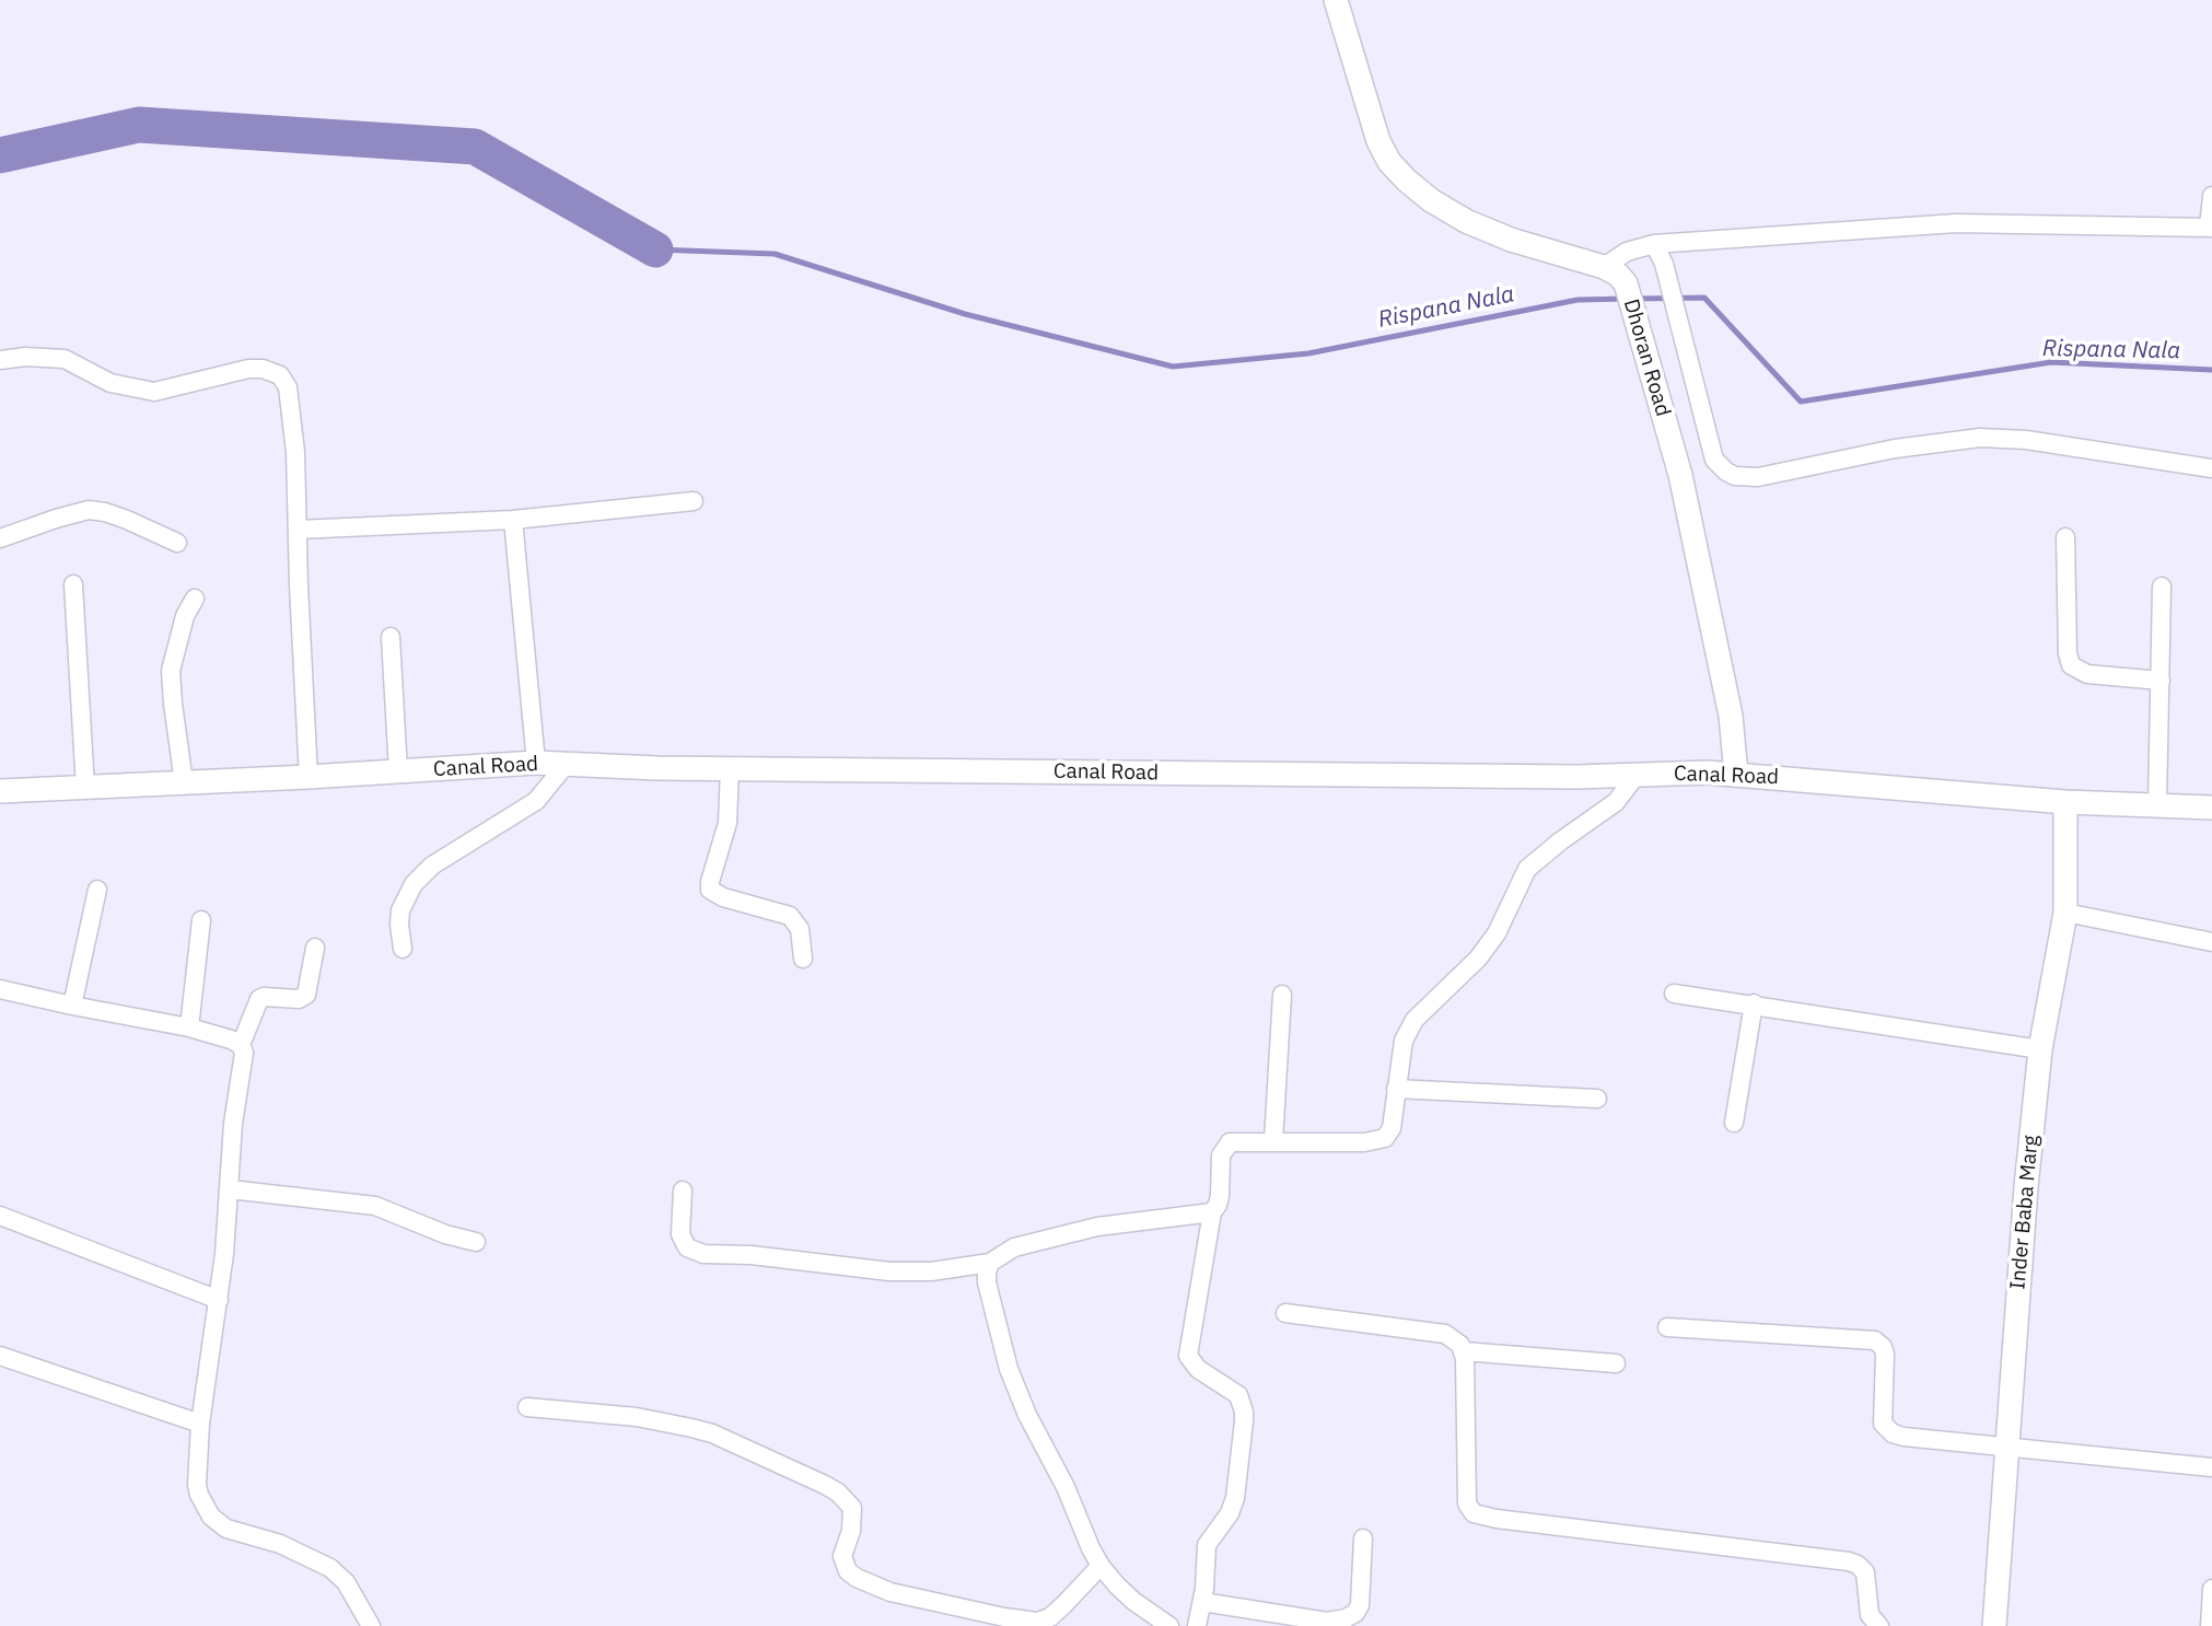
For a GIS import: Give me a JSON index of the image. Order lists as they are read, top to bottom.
{
  "streets": {
    "street": ["Dhoran Road", "Canal Road", "Inder Baba Marg"]
  },
  "crossings": [
    ["Dhoran Road", "Canal Road"],
    ["Canal Road", "Inder Baba Marg"]
  ],
  "water": ["Rispana Nala"]
}
